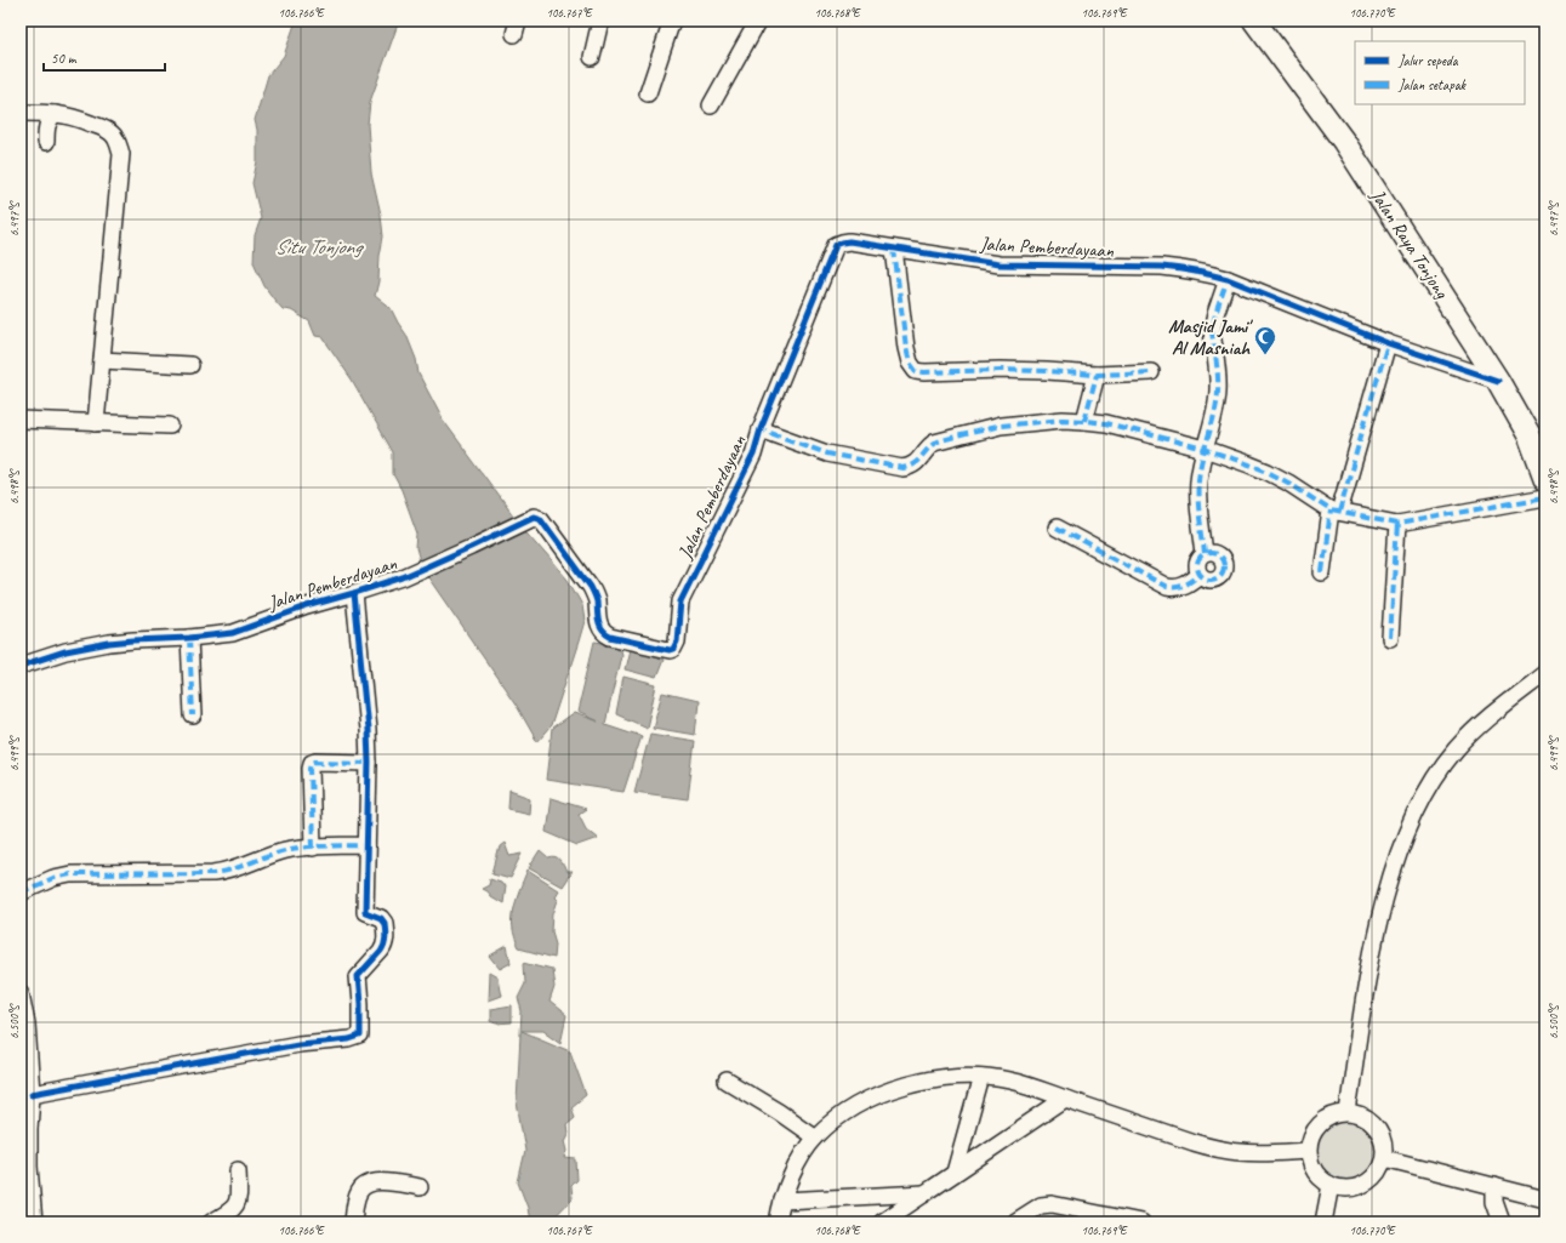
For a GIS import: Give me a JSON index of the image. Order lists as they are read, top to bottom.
{
  "streets": {
    "main road": ["Jalan Raya Tonjong"],
    "street": ["Jalan Pemberdayaan"]
  },
  "crossings": [
    ["Jalan Raya Tonjong", "Jalan Pemberdayaan"]
  ],
  "water": ["Situ Tonjong"],
  "places": {
    "mosque": ["Masjid Jami' Al Masniah"]
  },
  "legend": ["Jalur sepeda", "Jalan setapak"],
  "scale_bar": "50 m",
  "coordinates": [
    "106.766°E",
    "106.767°E",
    "106.768°E",
    "106.769°E",
    "106.770°E",
    "6.497°S",
    "6.498°S",
    "6.499°S",
    "6.500°S"
  ]
}
